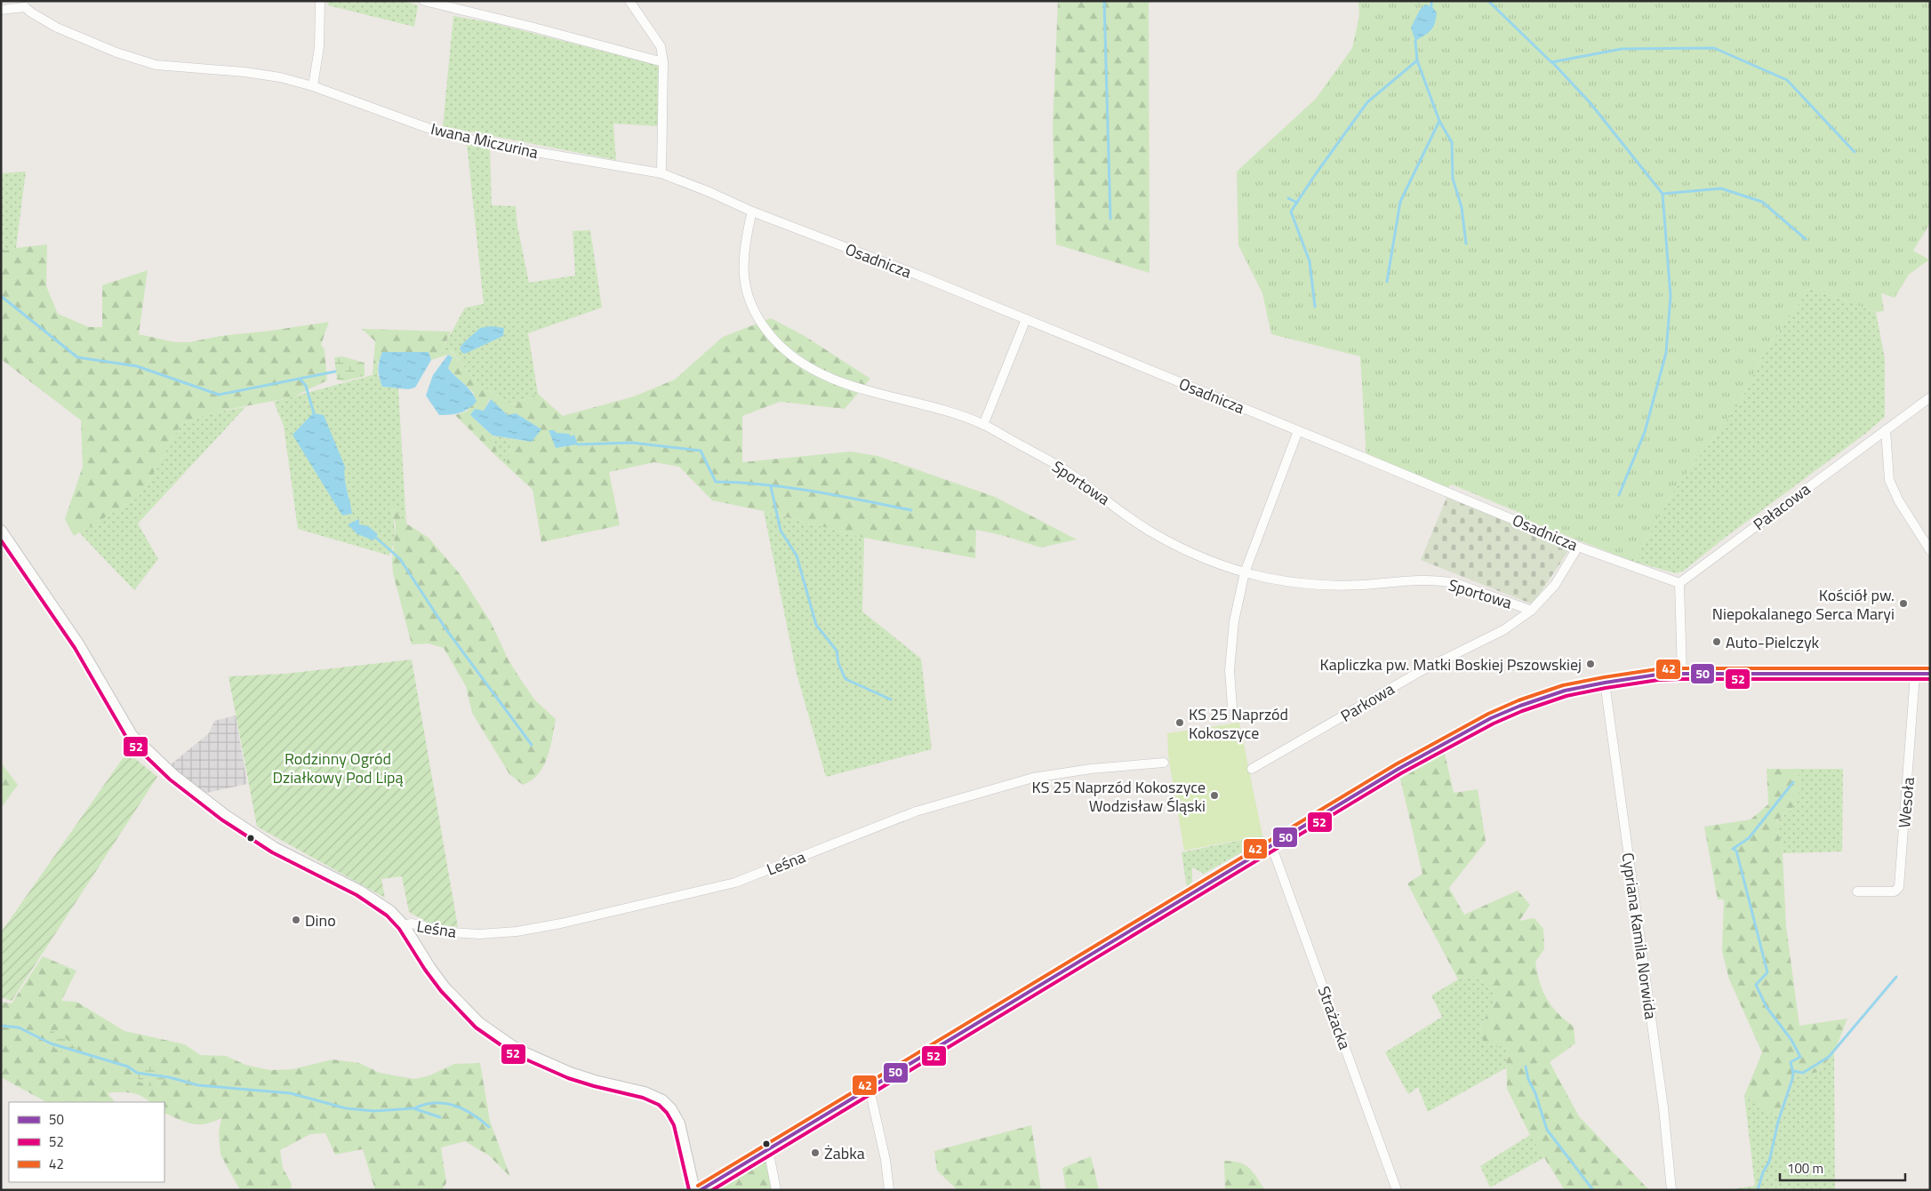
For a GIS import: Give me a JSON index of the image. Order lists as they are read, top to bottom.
{
  "streets": {
    "street": [
      "Iwana Miczurina",
      "Osadnicza",
      "Sportowa",
      "Pałacowa",
      "Parkowa",
      "Wesoła",
      "Leśna",
      "Cypriana Kamila Norwida",
      "Strażacka"
    ]
  },
  "crossings": [
    ["Iwana Miczurina", "Osadnicza"],
    ["Osadnicza", "Sportowa"],
    ["Osadnicza", "Pałacowa"],
    ["Osadnicza", "Parkowa"],
    ["Sportowa", "Parkowa"]
  ],
  "parks": ["Rodzinny Ogród Działkowy Pod Lipą"],
  "places": [
    "Kościół pw. Niepokalanego Serca Maryi",
    "Auto-Pielczyk",
    "Kapliczka pw. Matki Boskiej Pszowskiej",
    "KS 25 Naprzód Kokoszyce",
    "KS 25 Naprzód Kokoszyce Wodzisław Śląski",
    "Dino",
    "Żabka"
  ],
  "lines": ["transit line 52", "transit line 42", "transit line 50"],
  "legend": ["50", "52", "42"],
  "scale_bar": "100 m"
}
